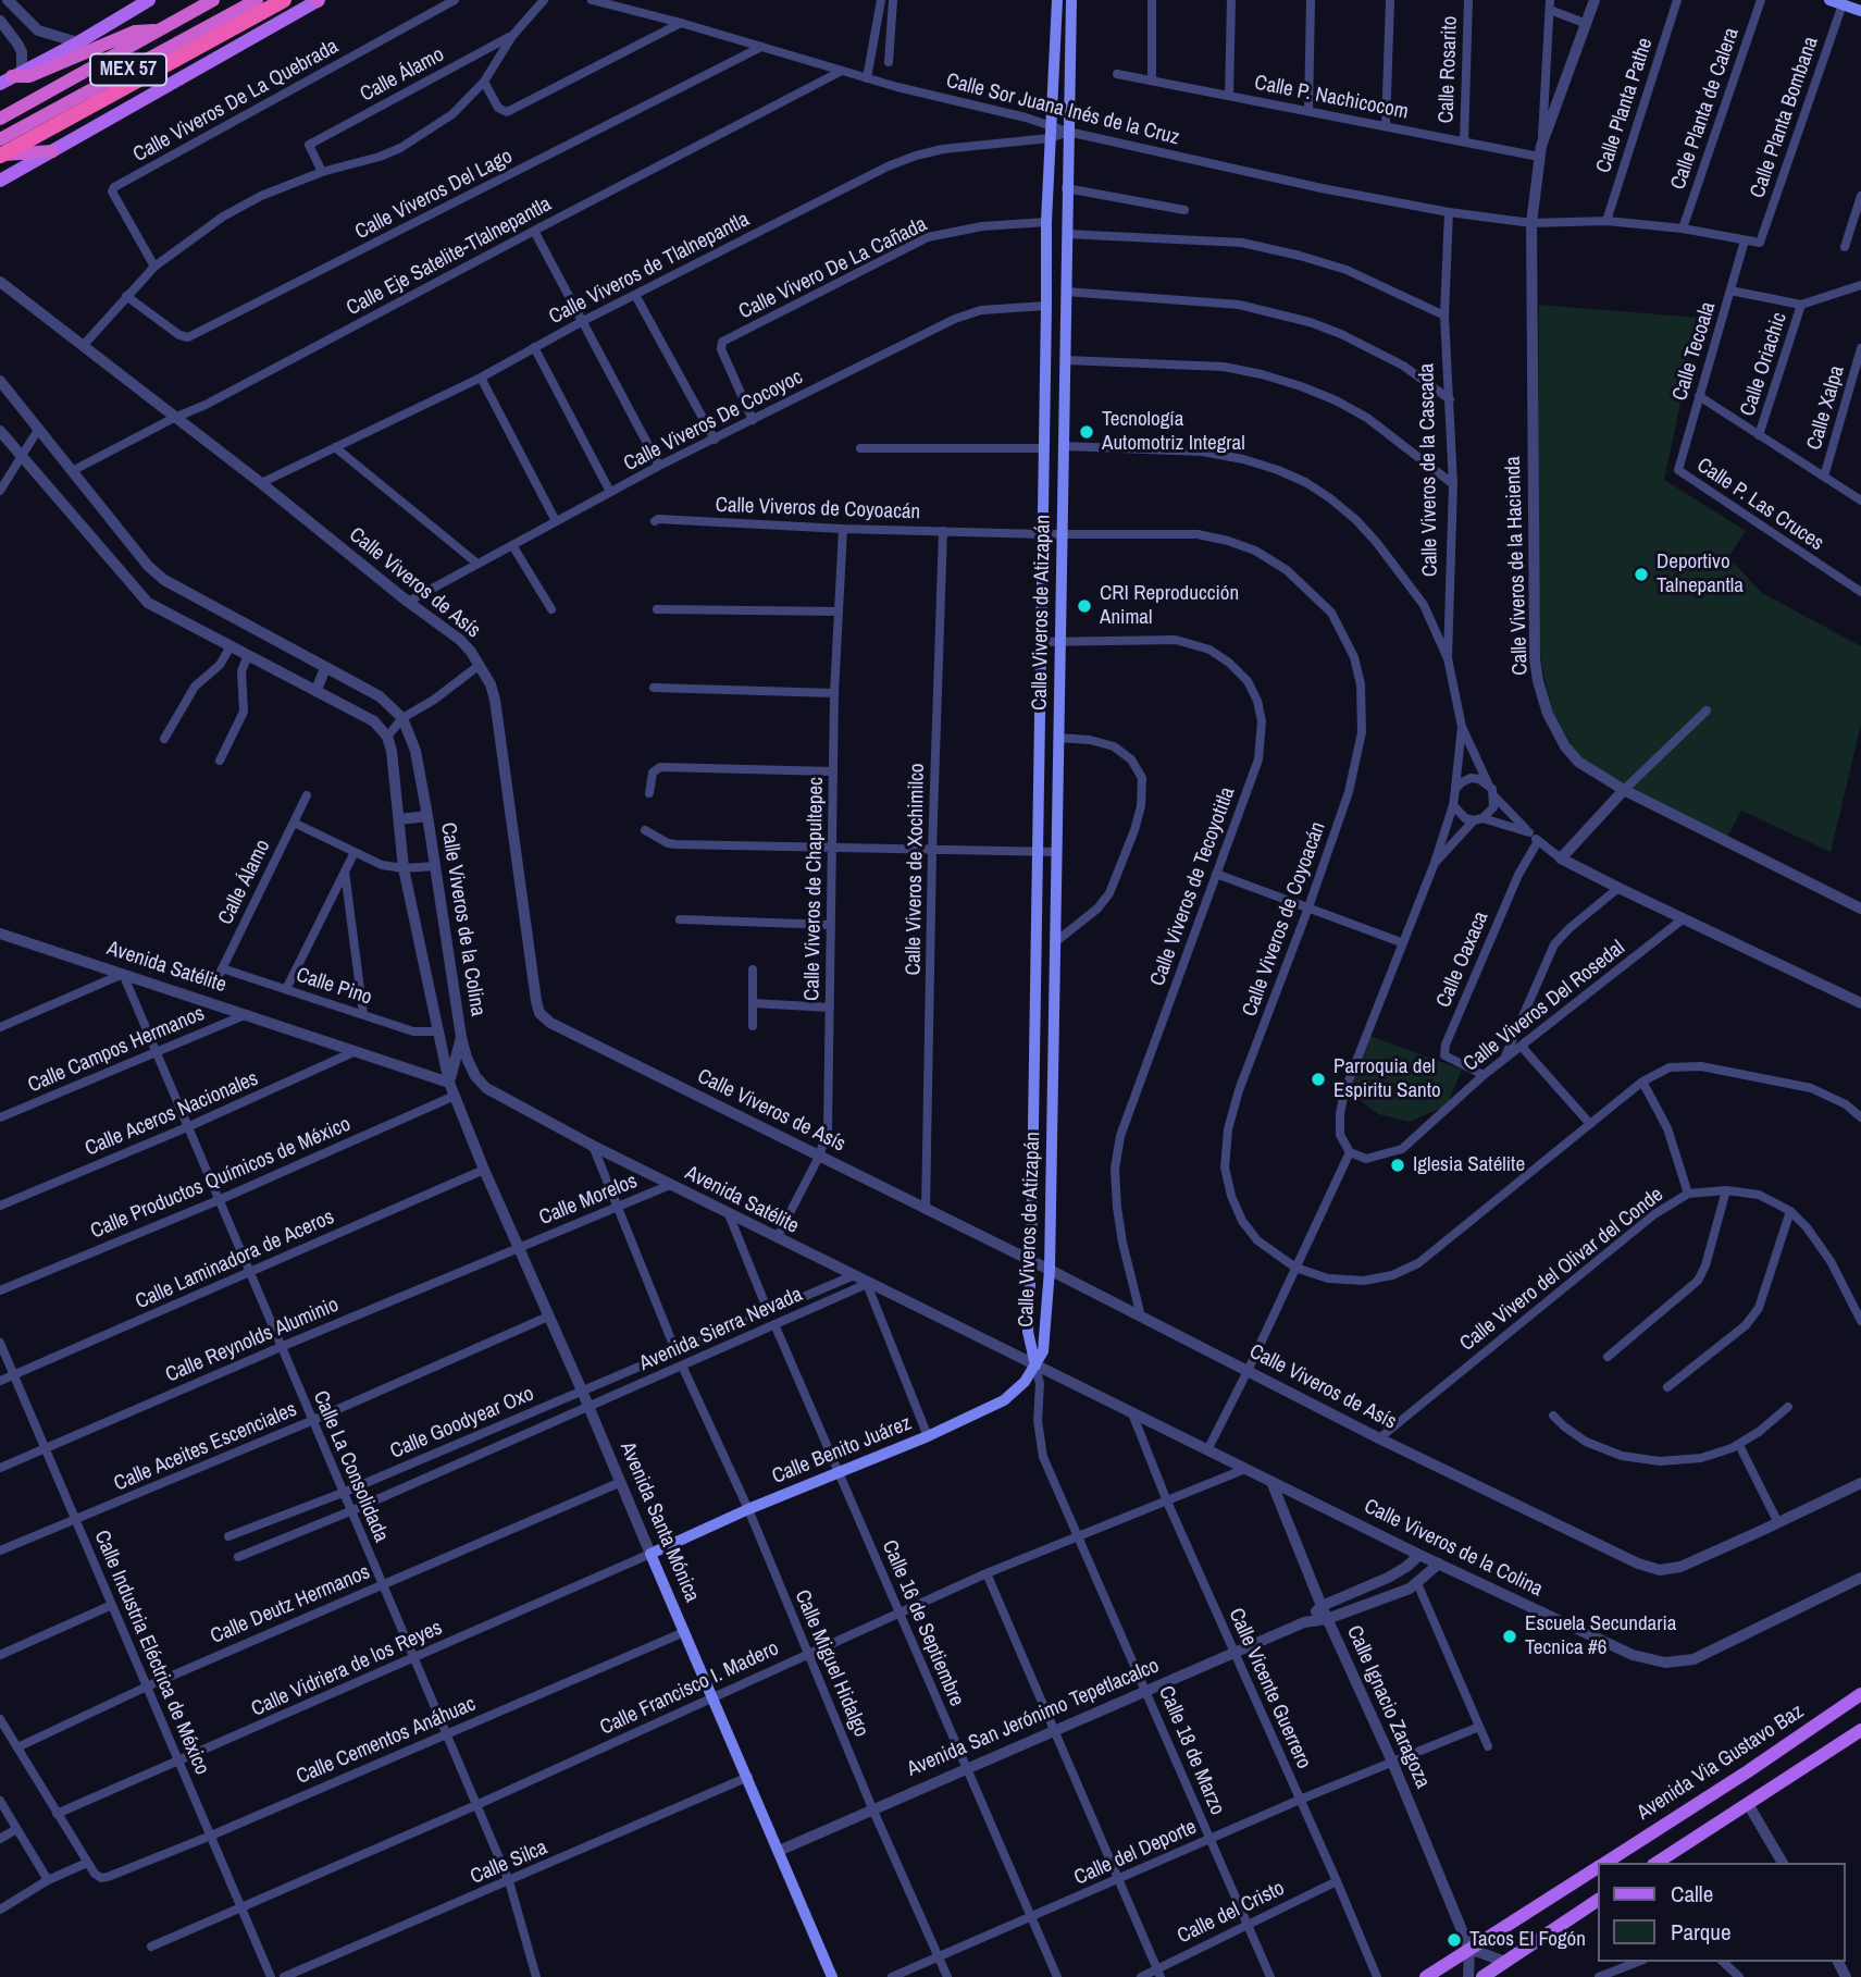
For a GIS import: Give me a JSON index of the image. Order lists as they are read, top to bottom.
{
  "streets": {
    "highway": ["MEX 57"],
    "main road": [
      "Calle Viveros de Atizapán",
      "Calle Benito Juárez",
      "Avenida Santa Mónica",
      "Avenida Via Gustavo Baz"
    ],
    "street": [
      "Calle Rosarito",
      "Calle Álamo",
      "Calle P. Nachicocom",
      "Calle Viveros De La Quebrada",
      "Calle Planta Pathe",
      "Calle Planta de Calera",
      "Calle Sor Juana Inés de la Cruz",
      "Calle Planta Bombana",
      "Calle Viveros Del Lago",
      "Calle Eje Satelite-Tlalnepantla",
      "Calle Viveros de Tlalnepantla",
      "Calle Vivero De La Cañada",
      "Calle Tecoala",
      "Calle Oriachic",
      "Calle Xalpa",
      "Calle Viveros De Cocoyoc",
      "Calle Viveros de la Cascada",
      "Calle P. Las Cruces",
      "Calle Viveros de Coyoacán",
      "Calle Viveros de la Hacienda",
      "Calle Viveros de Asís",
      "Calle Viveros de Xochimilco",
      "Calle Viveros de Tecoyotitla",
      "Calle Viveros de Chapultepec",
      "Calle Viveros de la Colina",
      "Calle Oaxaca",
      "Avenida Satélite",
      "Calle Pino",
      "Calle Viveros Del Rosedal",
      "Calle Campos Hermanos",
      "Calle Aceros Nacionales",
      "Calle Productos Químicos de México",
      "Calle Morelos",
      "Calle Laminadora de Aceros",
      "Calle Vivero del Olivar del Conde",
      "Avenida Sierra Nevada",
      "Calle Reynolds Aluminio",
      "Calle Goodyear Oxo",
      "Calle Aceites Escenciales",
      "Calle La Consolidada",
      "Calle Deutz Hermanos",
      "Calle 16 de Septiembre",
      "Calle Industria Eléctrica de México",
      "Calle Miguel Hidalgo",
      "Calle Vidriera de los Reyes",
      "Calle Francisco I. Madero",
      "Calle Vicente Guerrero",
      "Calle Ignacio Zaragoza",
      "Avenida San Jerónimo Tepetlacalco",
      "Calle Cementos Anáhuac",
      "Calle 18 de Marzo",
      "Calle del Deporte",
      "Calle Silca",
      "Calle del Cristo"
    ]
  },
  "crossings": [
    ["Calle Rosarito", "Calle P. Nachicocom"],
    ["Calle Álamo", "Calle Pino"],
    ["Calle P. Nachicocom", "Calle Viveros de la Hacienda"],
    ["Calle Planta Pathe", "Calle Sor Juana Inés de la Cruz"],
    ["Calle Planta de Calera", "Calle Sor Juana Inés de la Cruz"],
    ["Calle Sor Juana Inés de la Cruz", "Calle Planta Bombana"],
    ["Calle Sor Juana Inés de la Cruz", "Calle Viveros Del Lago"],
    ["Calle Sor Juana Inés de la Cruz", "Calle Eje Satelite-Tlalnepantla"],
    ["Calle Sor Juana Inés de la Cruz", "Calle Viveros de Tlalnepantla"],
    ["Calle Sor Juana Inés de la Cruz", "Calle Tecoala"],
    ["Calle Sor Juana Inés de la Cruz", "Calle Viveros de la Cascada"],
    ["Calle Sor Juana Inés de la Cruz", "Calle Viveros de la Hacienda"],
    ["Calle Sor Juana Inés de la Cruz", "Calle Viveros de Atizapán"],
    ["Calle Eje Satelite-Tlalnepantla", "Calle Viveros de Asís"],
    ["Calle Eje Satelite-Tlalnepantla", "Calle Viveros de la Colina"],
    ["Calle Viveros de Tlalnepantla", "Calle Viveros de Asís"],
    ["Calle Viveros de Tlalnepantla", "Calle Viveros de Atizapán"],
    ["Calle Vivero De La Cañada", "Calle Viveros De Cocoyoc"],
    ["Calle Vivero De La Cañada", "Calle Viveros de Atizapán"],
    ["Calle Tecoala", "Calle P. Las Cruces"],
    ["Calle Viveros De Cocoyoc", "Calle Viveros de Asís"],
    ["Calle Viveros De Cocoyoc", "Calle Viveros de Atizapán"],
    ["Calle Viveros de Coyoacán", "Calle Viveros de Atizapán"],
    ["Calle Viveros de Coyoacán", "Calle Viveros de Xochimilco"],
    ["Calle Viveros de Coyoacán", "Calle Viveros de Chapultepec"],
    ["Calle Viveros de Asís", "Calle Viveros de Atizapán"],
    ["Calle Viveros de Asís", "Calle Viveros de Xochimilco"],
    ["Calle Viveros de Asís", "Calle Viveros de Tecoyotitla"],
    ["Calle Viveros de Asís", "Calle Viveros de Chapultepec"],
    ["Calle Viveros de Asís", "Calle Vivero del Olivar del Conde"],
    ["Calle Viveros de Atizapán", "Calle Viveros de Tecoyotitla"],
    ["Calle Viveros de Atizapán", "Calle Viveros de la Colina"],
    ["Calle Viveros de Atizapán", "Avenida Satélite"],
    ["Calle Viveros de Atizapán", "Calle Benito Juárez"],
    ["Calle Viveros de Atizapán", "Calle 18 de Marzo"],
    ["Calle Viveros de Chapultepec", "Avenida Satélite"],
    ["Calle Viveros de la Colina", "Avenida Satélite"],
    ["Calle Viveros de la Colina", "Calle Pino"],
    ["Calle Viveros de la Colina", "Calle Benito Juárez"],
    ["Calle Viveros de la Colina", "Avenida Santa Mónica"],
    ["Calle Viveros de la Colina", "Calle Francisco I. Madero"],
    ["Calle Viveros de la Colina", "Calle Vicente Guerrero"],
    ["Calle Viveros de la Colina", "Calle Ignacio Zaragoza"],
    ["Calle Viveros de la Colina", "Avenida San Jerónimo Tepetlacalco"],
    ["Calle Viveros de la Colina", "Calle 18 de Marzo"],
    ["Calle Oaxaca", "Calle Viveros Del Rosedal"],
    ["Avenida Satélite", "Calle Campos Hermanos"],
    ["Avenida Satélite", "Calle Aceros Nacionales"],
    ["Avenida Satélite", "Calle Morelos"],
    ["Avenida Satélite", "Avenida Sierra Nevada"],
    ["Avenida Satélite", "Calle Benito Juárez"],
    ["Avenida Satélite", "Calle La Consolidada"],
    ["Avenida Satélite", "Avenida Santa Mónica"],
    ["Avenida Satélite", "Calle 18 de Marzo"],
    ["Calle Campos Hermanos", "Calle La Consolidada"],
    ["Calle Aceros Nacionales", "Calle La Consolidada"],
    ["Calle Productos Químicos de México", "Calle La Consolidada"],
    ["Calle Productos Químicos de México", "Avenida Santa Mónica"],
    ["Calle Morelos", "Calle Reynolds Aluminio"],
    ["Calle Morelos", "Avenida Santa Mónica"],
    ["Calle Laminadora de Aceros", "Calle La Consolidada"],
    ["Calle Laminadora de Aceros", "Avenida Santa Mónica"],
    ["Calle Laminadora de Aceros", "Calle Industria Eléctrica de México"],
    ["Avenida Sierra Nevada", "Calle Goodyear Oxo"],
    ["Avenida Sierra Nevada", "Avenida Santa Mónica"],
    ["Avenida Sierra Nevada", "Calle 16 de Septiembre"],
    ["Avenida Sierra Nevada", "Calle Miguel Hidalgo"],
    ["Calle Reynolds Aluminio", "Calle La Consolidada"],
    ["Calle Reynolds Aluminio", "Avenida Santa Mónica"],
    ["Calle Reynolds Aluminio", "Calle Industria Eléctrica de México"],
    ["Calle Goodyear Oxo", "Calle La Consolidada"],
    ["Calle Goodyear Oxo", "Avenida Santa Mónica"],
    ["Calle Aceites Escenciales", "Calle La Consolidada"],
    ["Calle Aceites Escenciales", "Avenida Santa Mónica"],
    ["Calle Aceites Escenciales", "Calle Industria Eléctrica de México"],
    ["Calle Benito Juárez", "Avenida Santa Mónica"],
    ["Calle Benito Juárez", "Calle 16 de Septiembre"],
    ["Calle Benito Juárez", "Calle Miguel Hidalgo"],
    ["Calle Benito Juárez", "Calle Vidriera de los Reyes"],
    ["Calle Benito Juárez", "Calle 18 de Marzo"],
    ["Calle La Consolidada", "Calle Deutz Hermanos"],
    ["Calle La Consolidada", "Calle Vidriera de los Reyes"],
    ["Calle La Consolidada", "Calle Francisco I. Madero"],
    ["Calle La Consolidada", "Calle Cementos Anáhuac"],
    ["Calle La Consolidada", "Calle Silca"],
    ["Avenida Santa Mónica", "Calle Deutz Hermanos"],
    ["Avenida Santa Mónica", "Calle Vidriera de los Reyes"],
    ["Avenida Santa Mónica", "Calle Francisco I. Madero"],
    ["Avenida Santa Mónica", "Avenida San Jerónimo Tepetlacalco"],
    ["Avenida Santa Mónica", "Calle Cementos Anáhuac"],
    ["Avenida Santa Mónica", "Calle Silca"],
    ["Calle Deutz Hermanos", "Calle Industria Eléctrica de México"],
    ["Calle 16 de Septiembre", "Calle Francisco I. Madero"],
    ["Calle 16 de Septiembre", "Avenida San Jerónimo Tepetlacalco"],
    ["Calle 16 de Septiembre", "Calle del Deporte"],
    ["Calle Industria Eléctrica de México", "Calle Vidriera de los Reyes"],
    ["Calle Industria Eléctrica de México", "Calle Francisco I. Madero"],
    ["Calle Industria Eléctrica de México", "Calle Cementos Anáhuac"],
    ["Calle Miguel Hidalgo", "Calle Francisco I. Madero"],
    ["Calle Miguel Hidalgo", "Avenida San Jerónimo Tepetlacalco"],
    ["Calle Miguel Hidalgo", "Calle del Deporte"],
    ["Calle Francisco I. Madero", "Calle Vicente Guerrero"],
    ["Calle Francisco I. Madero", "Calle 18 de Marzo"],
    ["Calle Vicente Guerrero", "Avenida San Jerónimo Tepetlacalco"],
    ["Calle Vicente Guerrero", "Calle del Deporte"],
    ["Calle Vicente Guerrero", "Calle del Cristo"],
    ["Calle Ignacio Zaragoza", "Avenida San Jerónimo Tepetlacalco"],
    ["Calle Ignacio Zaragoza", "Avenida Via Gustavo Baz"],
    ["Calle Ignacio Zaragoza", "Calle del Deporte"],
    ["Avenida San Jerónimo Tepetlacalco", "Calle 18 de Marzo"],
    ["Calle 18 de Marzo", "Calle del Deporte"],
    ["Calle 18 de Marzo", "Calle del Cristo"]
  ],
  "places": [
    "Tecnología Automotriz Integral",
    "Deportivo Talnepantla",
    "CRI Reproducción Animal",
    "Parroquia del Espiritu Santo",
    "Iglesia Satélite",
    "Escuela Secundaria Tecnica #6",
    "Tacos El Fogón"
  ],
  "legend": ["Calle", "Parque"]
}
